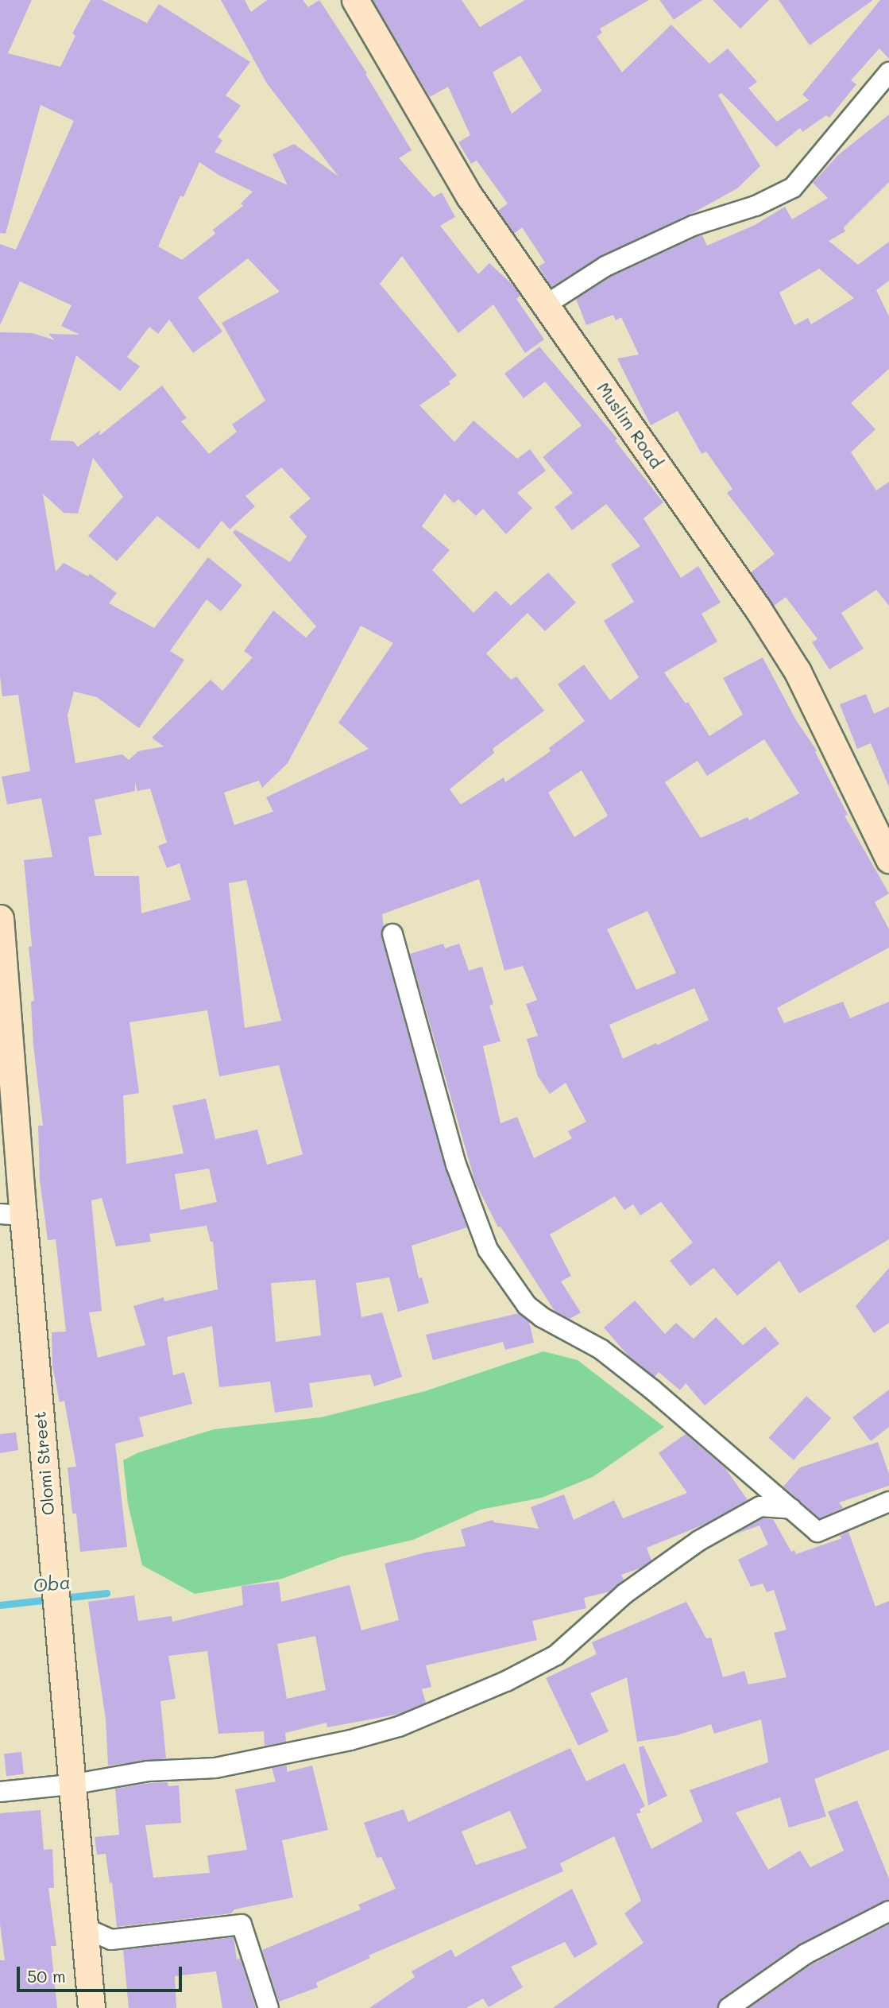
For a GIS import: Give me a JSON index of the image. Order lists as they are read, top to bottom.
{
  "streets": {
    "main road": ["Muslim Road", "Olomi Street"]
  },
  "water": ["Oba"],
  "scale_bar": "50 m"
}
